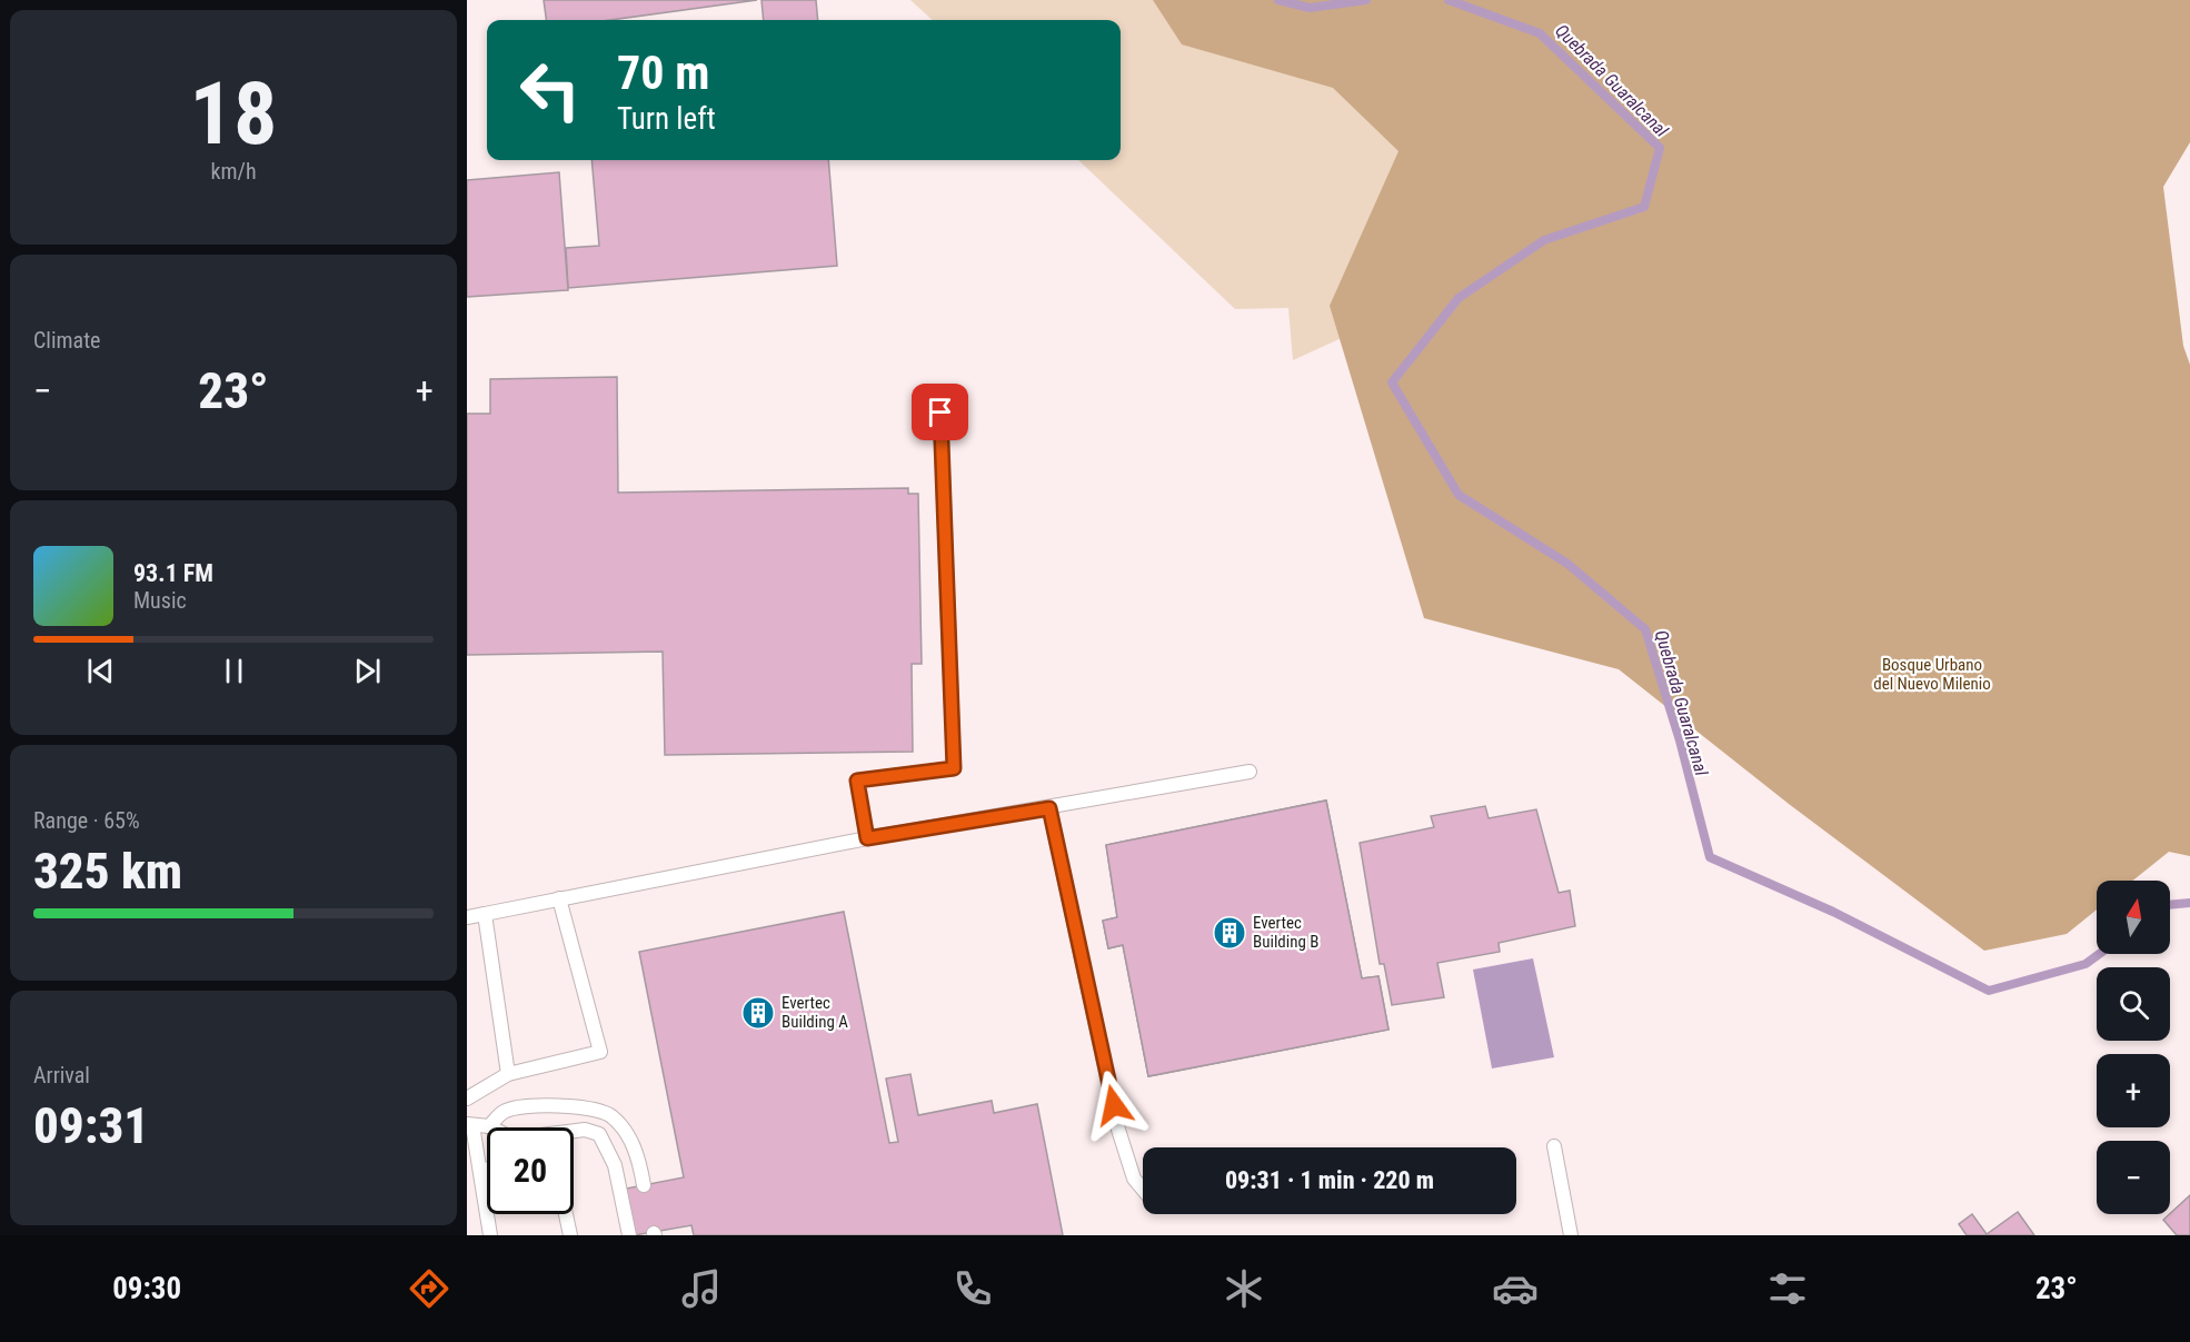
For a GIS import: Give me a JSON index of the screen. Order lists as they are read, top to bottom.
{
  "water": ["Quebrada Guaralcanal"],
  "parks": ["Bosque Urbano del Nuevo Milenio"],
  "places": {
    "building": ["Evertec Building B", "Evertec Building A"]
  },
  "north": "top",
  "page": {
    "tile": [
      ["18", "km/h"],
      "Climate",
      ["Range · 65%", "325 km"],
      ["Arrival", "09:31"]
    ],
    "turn": ["70 m", "Turn left"],
    "heat": ["−", "23°", "+"],
    "song": ["93.1 FM", "Music"],
    "map_buttons": ["+", "−"],
    "limit": "20",
    "trip": "09:31 · 1 min · 220 m",
    "tabs": ["09:30", "23°"]
  }
}
